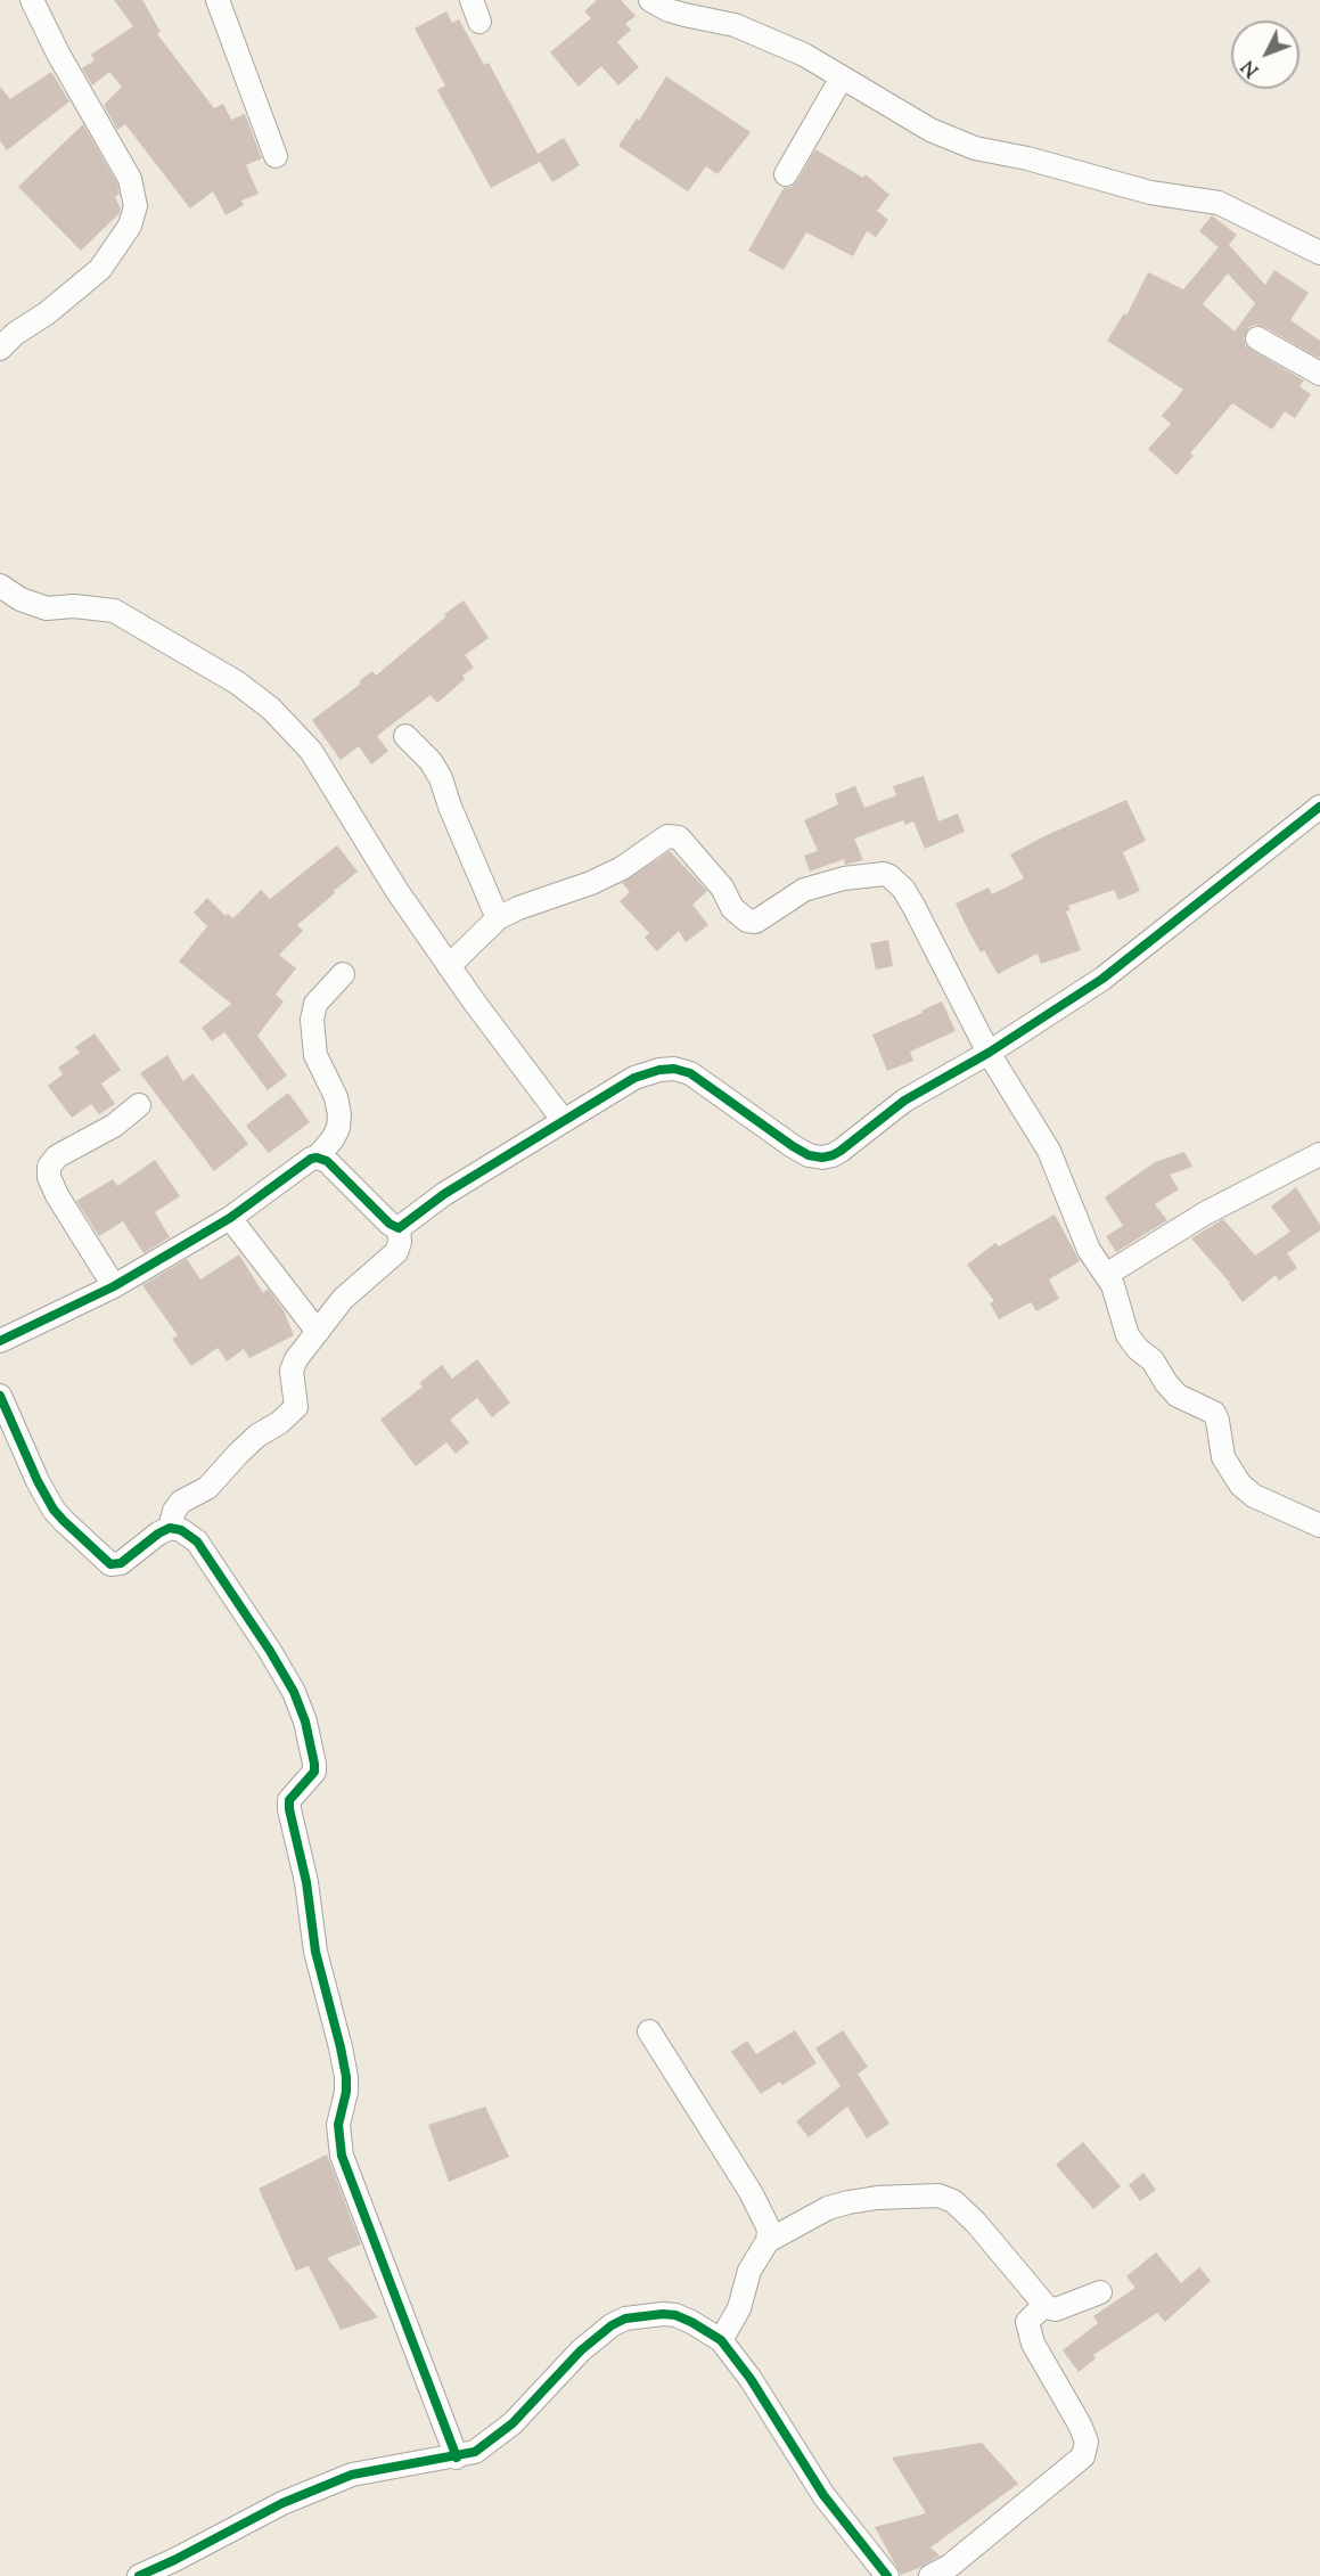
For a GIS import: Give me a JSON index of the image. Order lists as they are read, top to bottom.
{
  "north": "bottom left"
}
